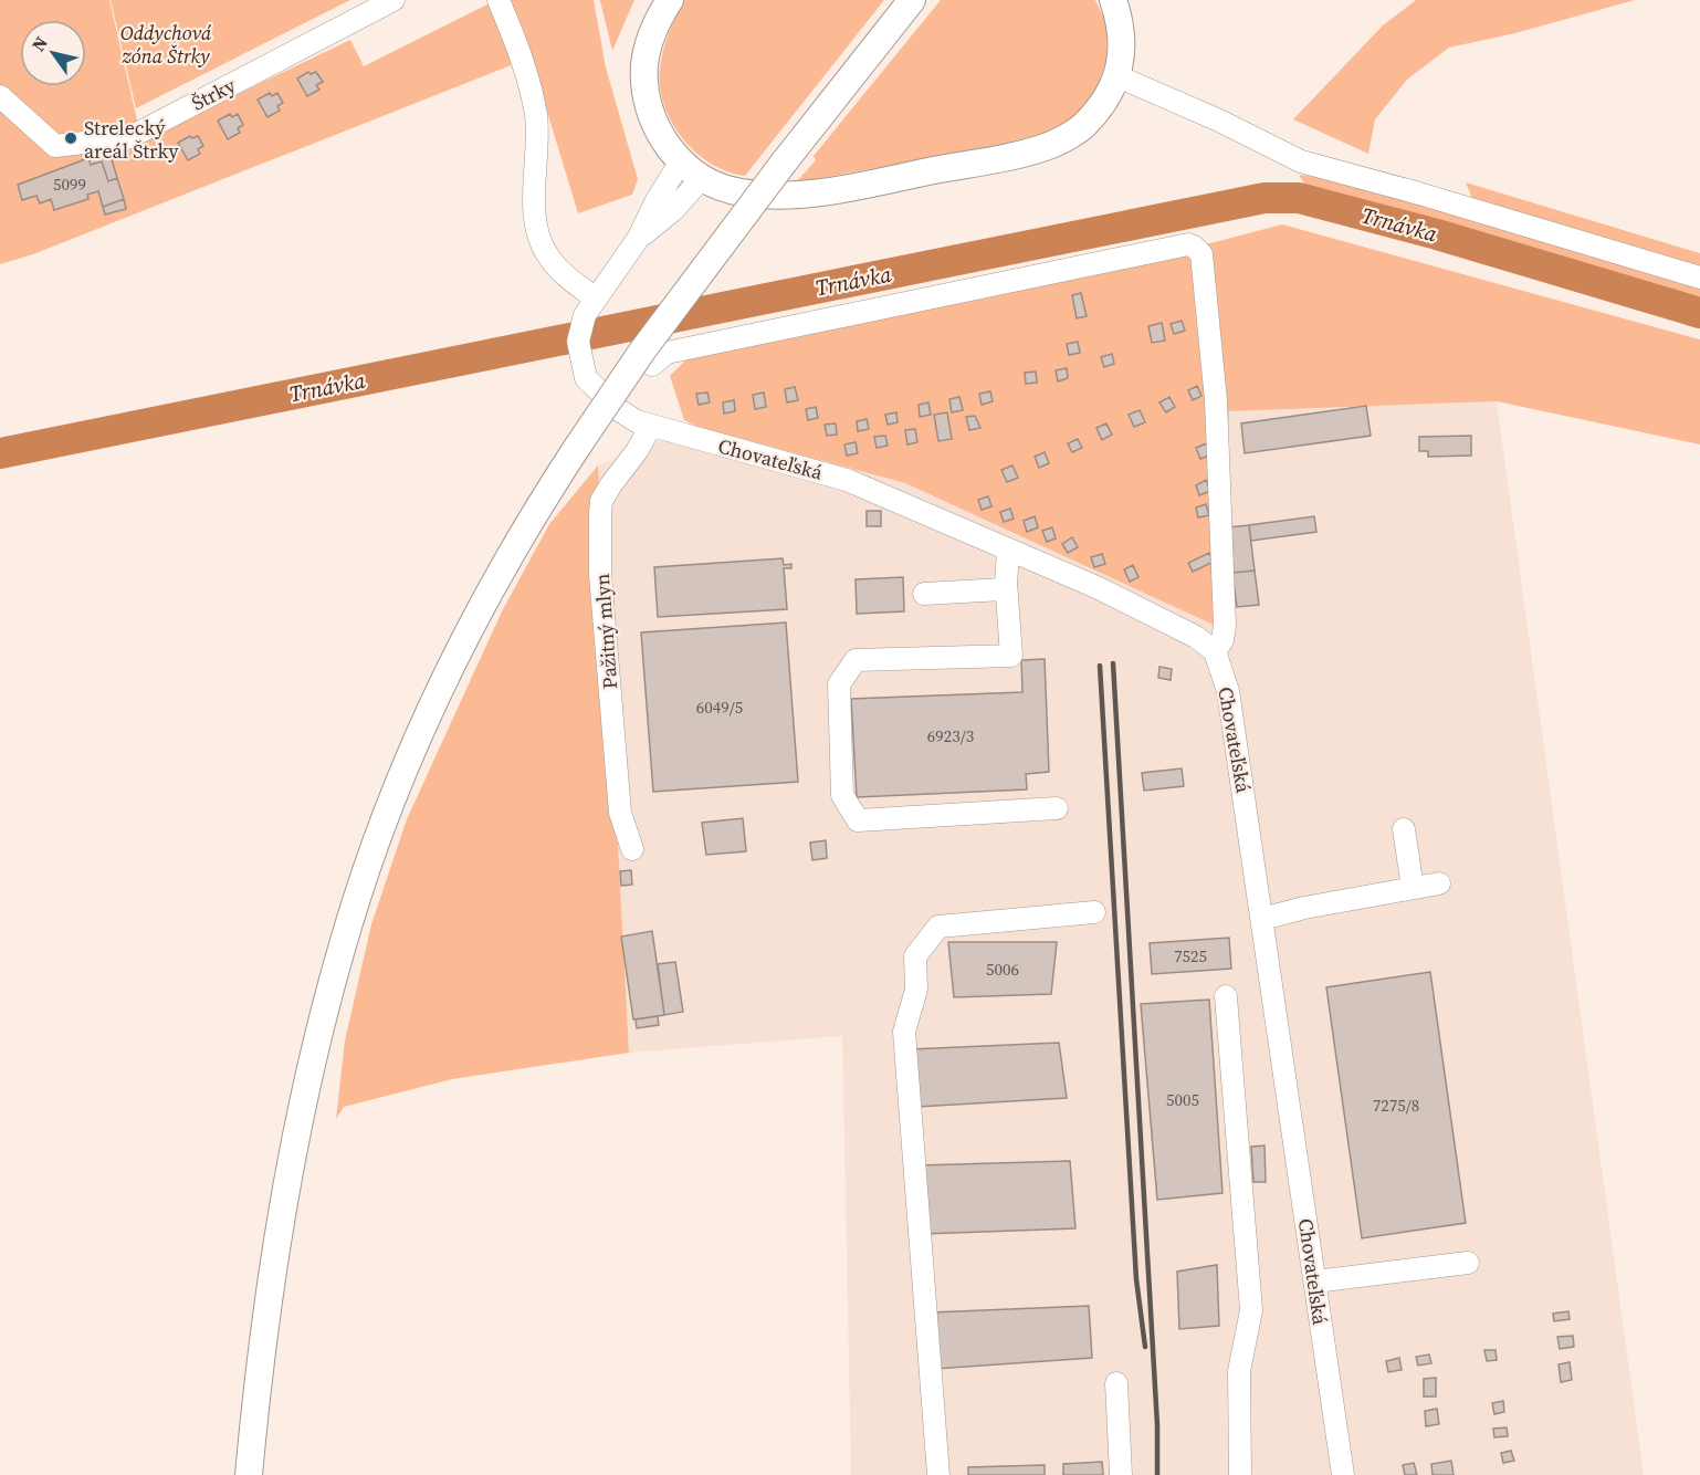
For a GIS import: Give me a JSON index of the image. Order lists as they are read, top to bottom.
{
  "streets": {
    "street": ["Štrky", "Chovateľská", "Pažitný mlyn"]
  },
  "crossings": [
    ["Chovateľská", "Pažitný mlyn"]
  ],
  "water": ["Trnávka"],
  "parks": ["Oddychová zóna Štrky"],
  "places": ["Strelecký areál Štrky"],
  "house_numbers": [
    "5099",
    "6049/5",
    "6923/3",
    "7525",
    "5006",
    "5005",
    "7275/8"
  ],
  "north": "top left"
}
